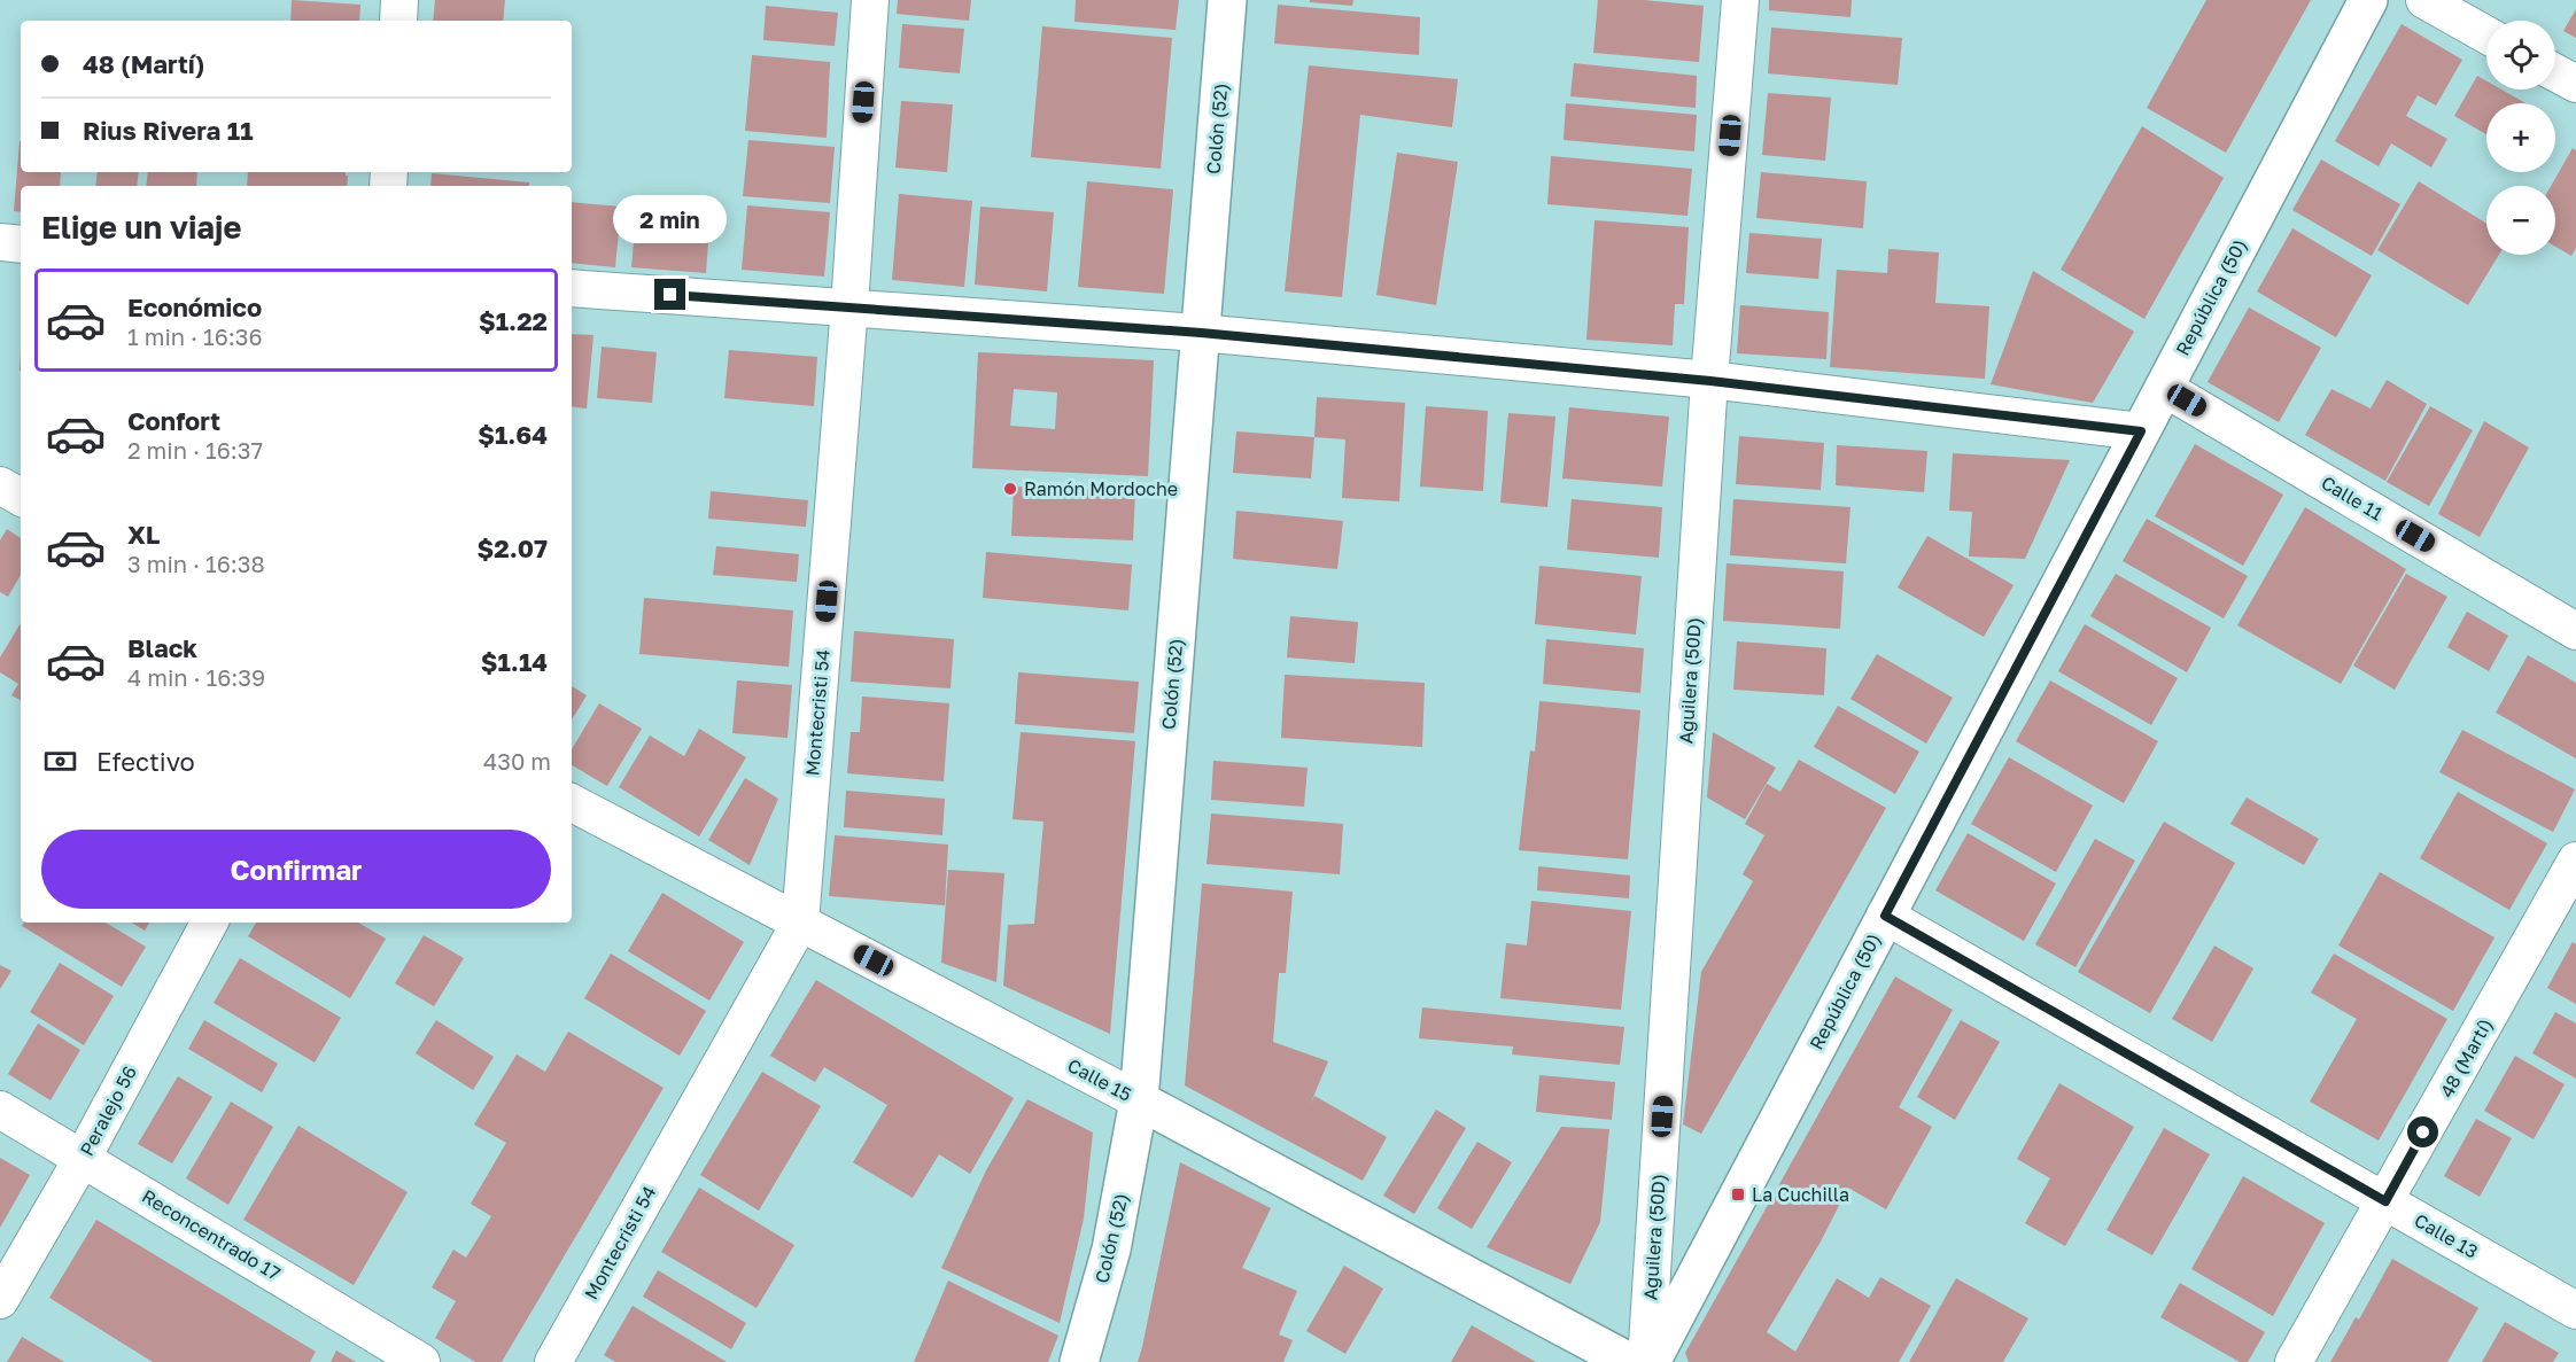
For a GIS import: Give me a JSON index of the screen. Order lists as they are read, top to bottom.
{
  "streets": {
    "main road": ["Colón (52)", "República (50)", "Calle 15"],
    "street": [
      "Calle 11",
      "Aguilera (50D)",
      "Montecristi 54",
      "48 (Martí)",
      "Peralejo 56",
      "Reconcentrado 17",
      "Calle 13"
    ]
  },
  "crossings": [
    ["Colón (52)", "Calle 15"],
    ["República (50)", "Calle 11"],
    ["República (50)", "Aguilera (50D)"],
    ["República (50)", "Calle 13"],
    ["Montecristi 54", "Calle 15"],
    ["48 (Martí)", "Calle 13"],
    ["Peralejo 56", "Reconcentrado 17"]
  ],
  "places": {
    "other": ["Ramón Mordoche"],
    "transit": ["La Cuchilla"]
  },
  "page": {
    "map_buttons": ["+", "−"],
    "banner": ["48 (Martí)", "Rius Rivera 11"],
    "heading": "Elige un viaje",
    "bubble": "2 min",
    "list": [
      {
        "name": "Económico",
        "note": "1 min · 16:36",
        "value": "$1.22"
      },
      {
        "name": "Confort",
        "note": "2 min · 16:37",
        "value": "$1.64"
      },
      {
        "name": "XL",
        "note": "3 min · 16:38",
        "value": "$2.07"
      },
      {
        "name": "Black",
        "note": "4 min · 16:39",
        "value": "$1.14"
      }
    ],
    "pay": ["Efectivo", "430 m"],
    "buttons": "Confirmar"
  }
}
